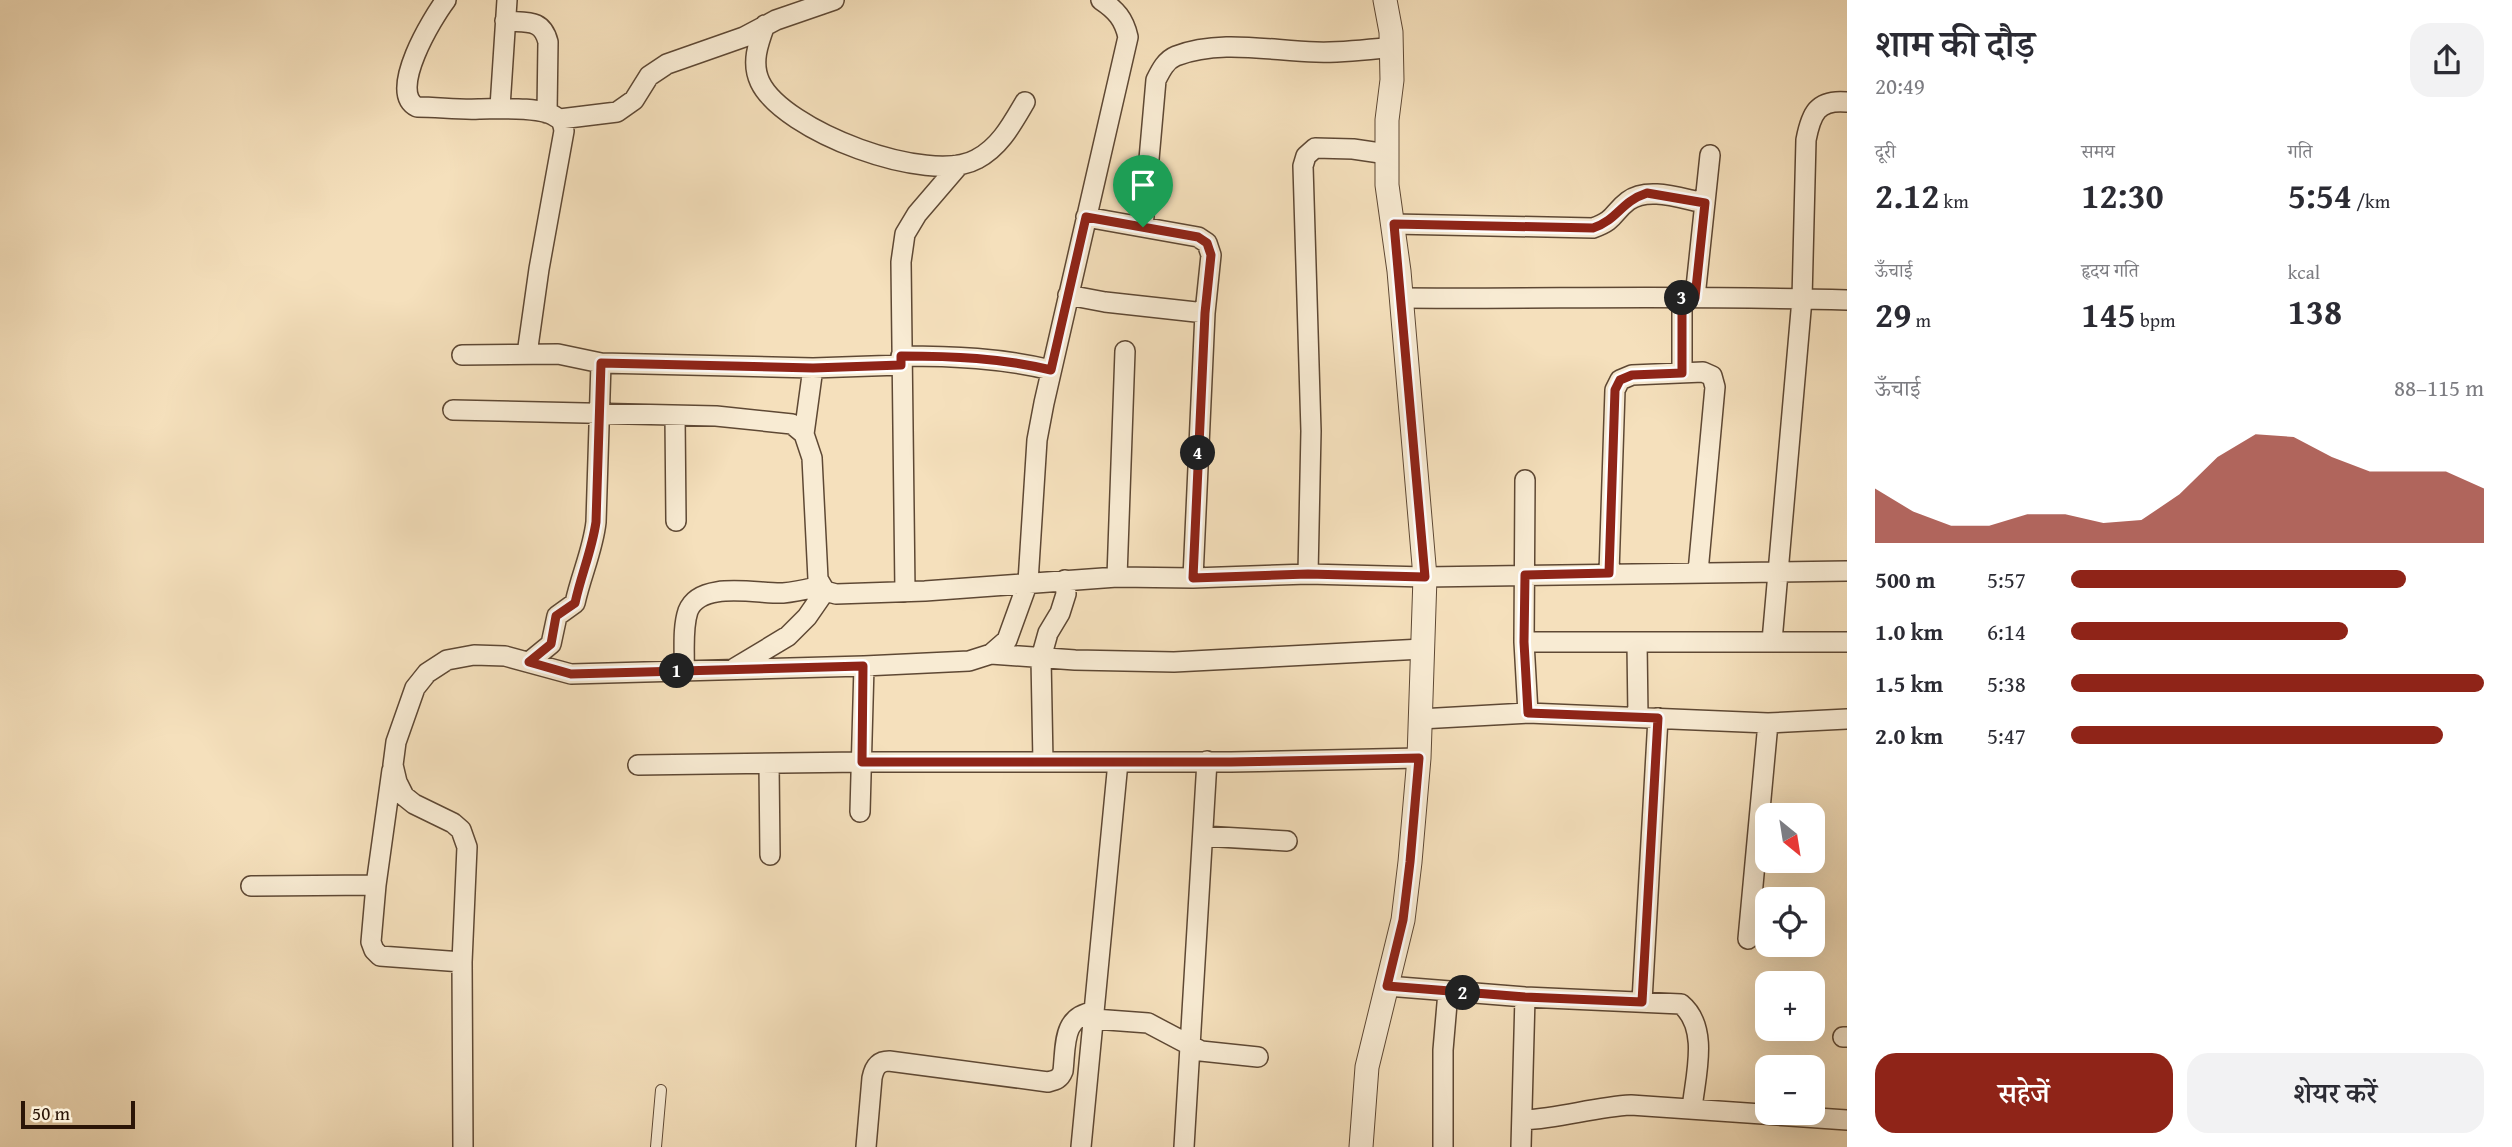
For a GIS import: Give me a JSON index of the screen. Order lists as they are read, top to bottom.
{
  "scale_bar": "50 m",
  "north": "bottom right",
  "page": {
    "heading": ["शाम की दौड़", "20:49"],
    "stats": [
      ["दूरी", "2.12 km"],
      ["समय", "12:30"],
      ["गति", "5:54 /km"],
      ["ऊँचाई", "29 m"],
      ["हृदय गति", "145 bpm"],
      ["kcal", "138"]
    ],
    "pins": [
      "3",
      "4",
      "1",
      "2"
    ],
    "chart": ["ऊँचाई", "88–115 m"],
    "list": [
      {
        "name": "500 m",
        "note": "5:57"
      },
      {
        "name": "1.0 km",
        "note": "6:14"
      },
      {
        "name": "1.5 km",
        "note": "5:38"
      },
      {
        "name": "2.0 km",
        "note": "5:47"
      }
    ],
    "map_buttons": ["+", "−"],
    "buttons": ["सहेजें", "शेयर करें"],
    "scale": "50 m"
  }
}
